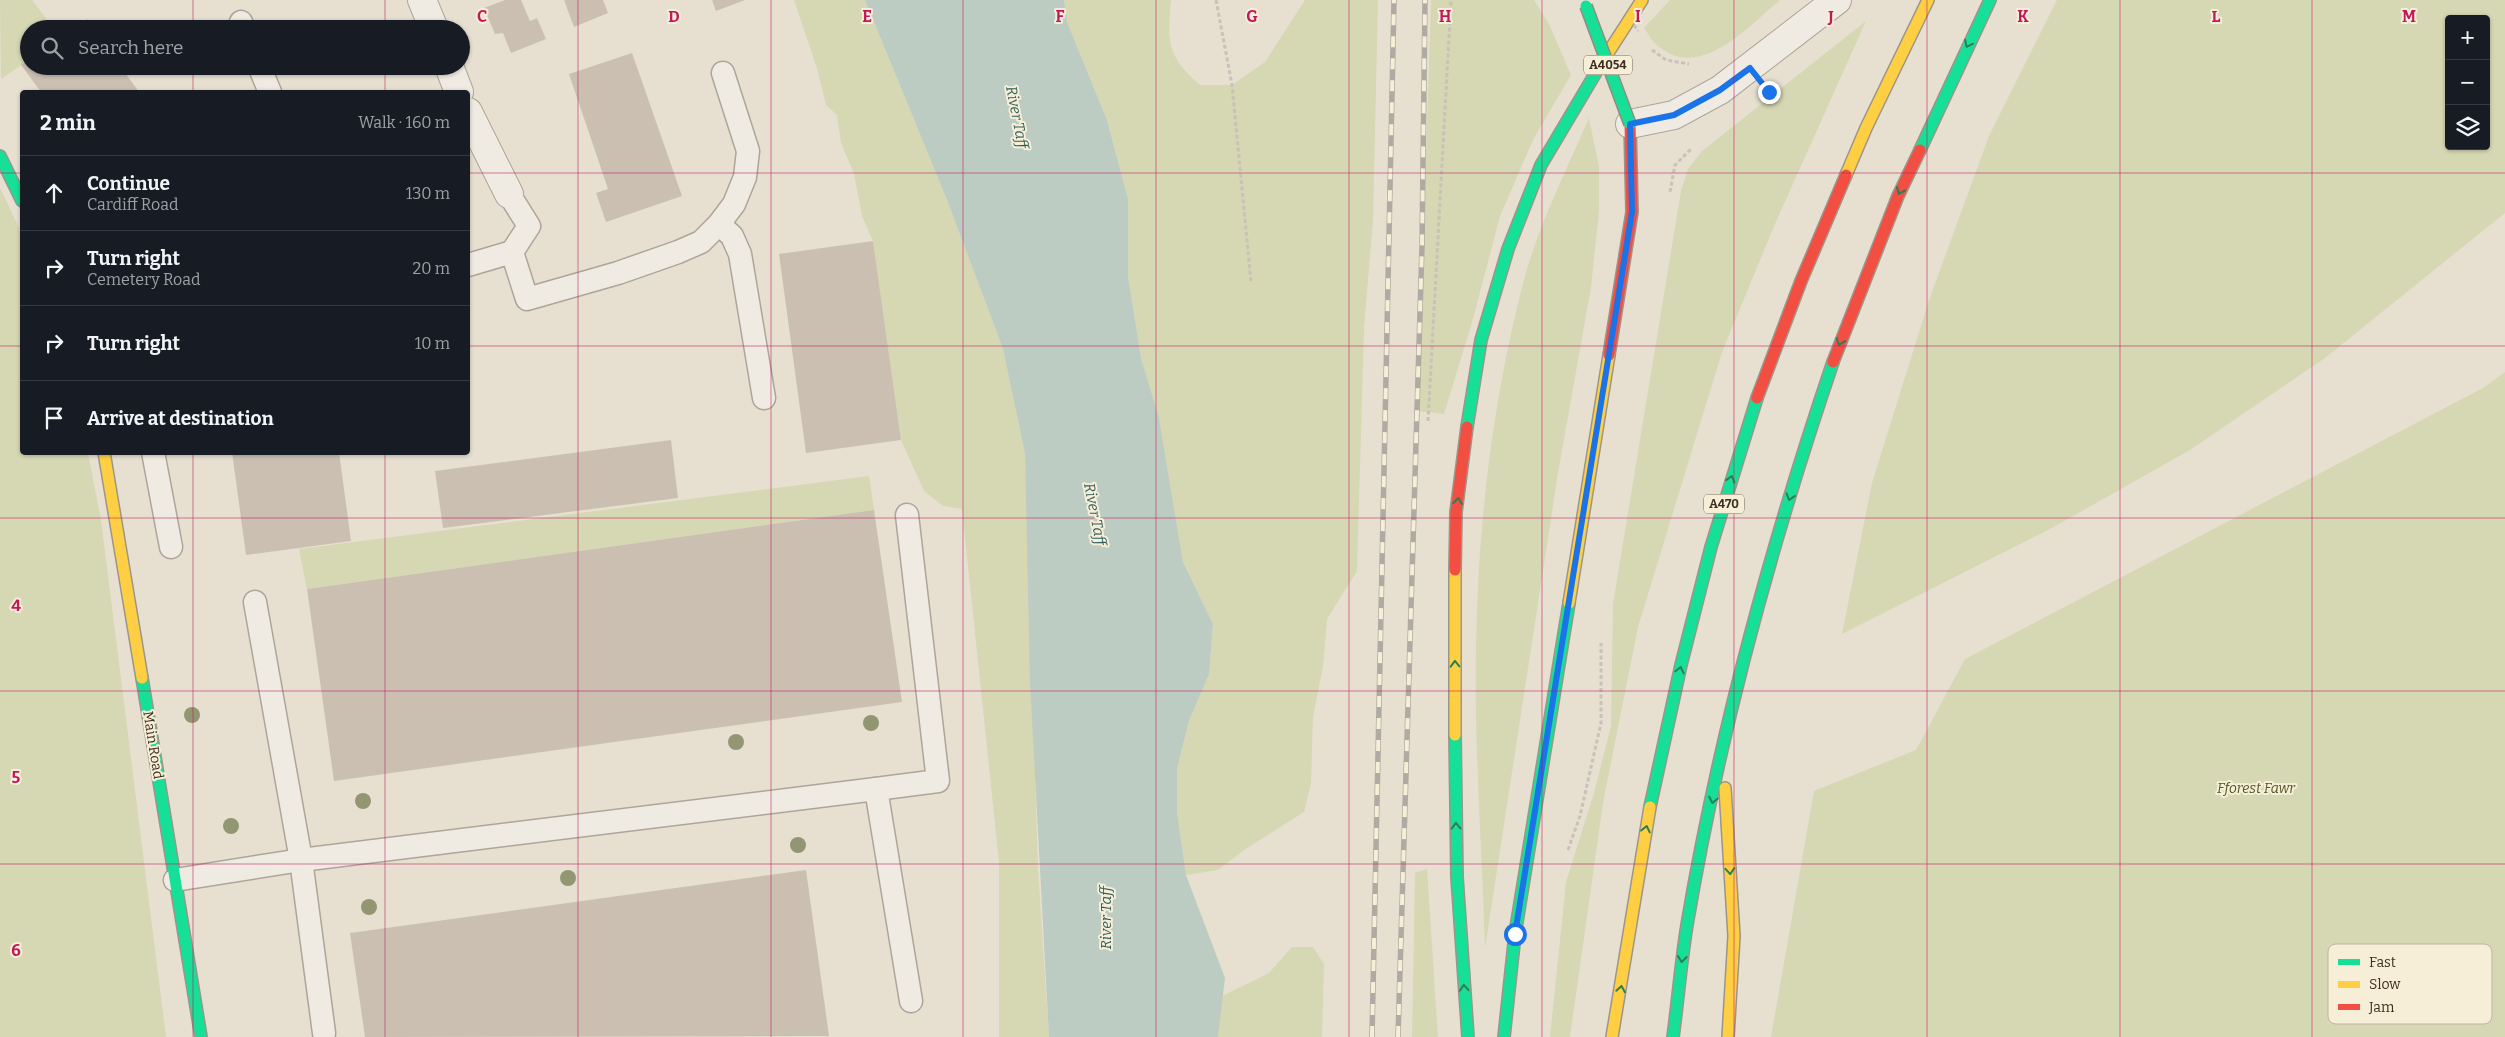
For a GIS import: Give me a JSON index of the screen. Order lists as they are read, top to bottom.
{
  "streets": {
    "main road": ["A4054", "A470", "Main Road"]
  },
  "water": ["River Taff"],
  "parks": ["Fforest Fawr"],
  "legend": ["Fast", "Slow", "Jam"],
  "page": {
    "map_buttons": ["+", "−"],
    "search": "Search here",
    "heading": ["2 min", "Walk · 160 m"],
    "list": [
      ["Continue", "Cardiff Road", "130 m"],
      ["Turn right", "Cemetery Road", "20 m"],
      ["Turn right", "10 m"],
      "Arrive at destination"
    ]
  },
  "grid": {
    "columns": [
      "C",
      "D",
      "E",
      "F",
      "G",
      "H",
      "I",
      "J",
      "K",
      "L",
      "M"
    ],
    "rows": ["4", "5", "6"]
  }
}
